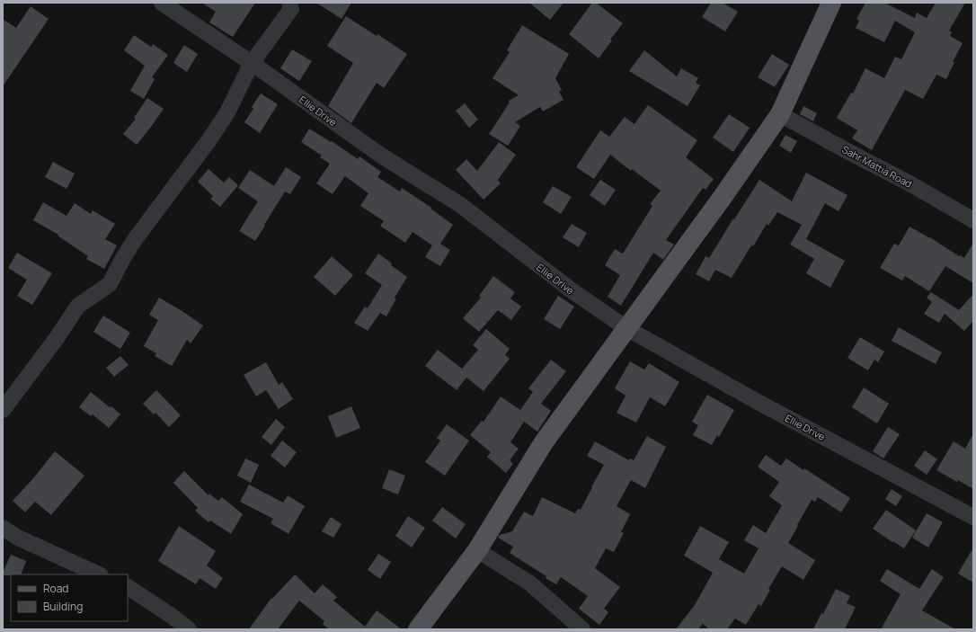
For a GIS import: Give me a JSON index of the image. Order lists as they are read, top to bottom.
{
  "streets": {
    "street": ["Ellie Drive", "Sahr Mattia Road"]
  },
  "legend": ["Road", "Building"]
}
